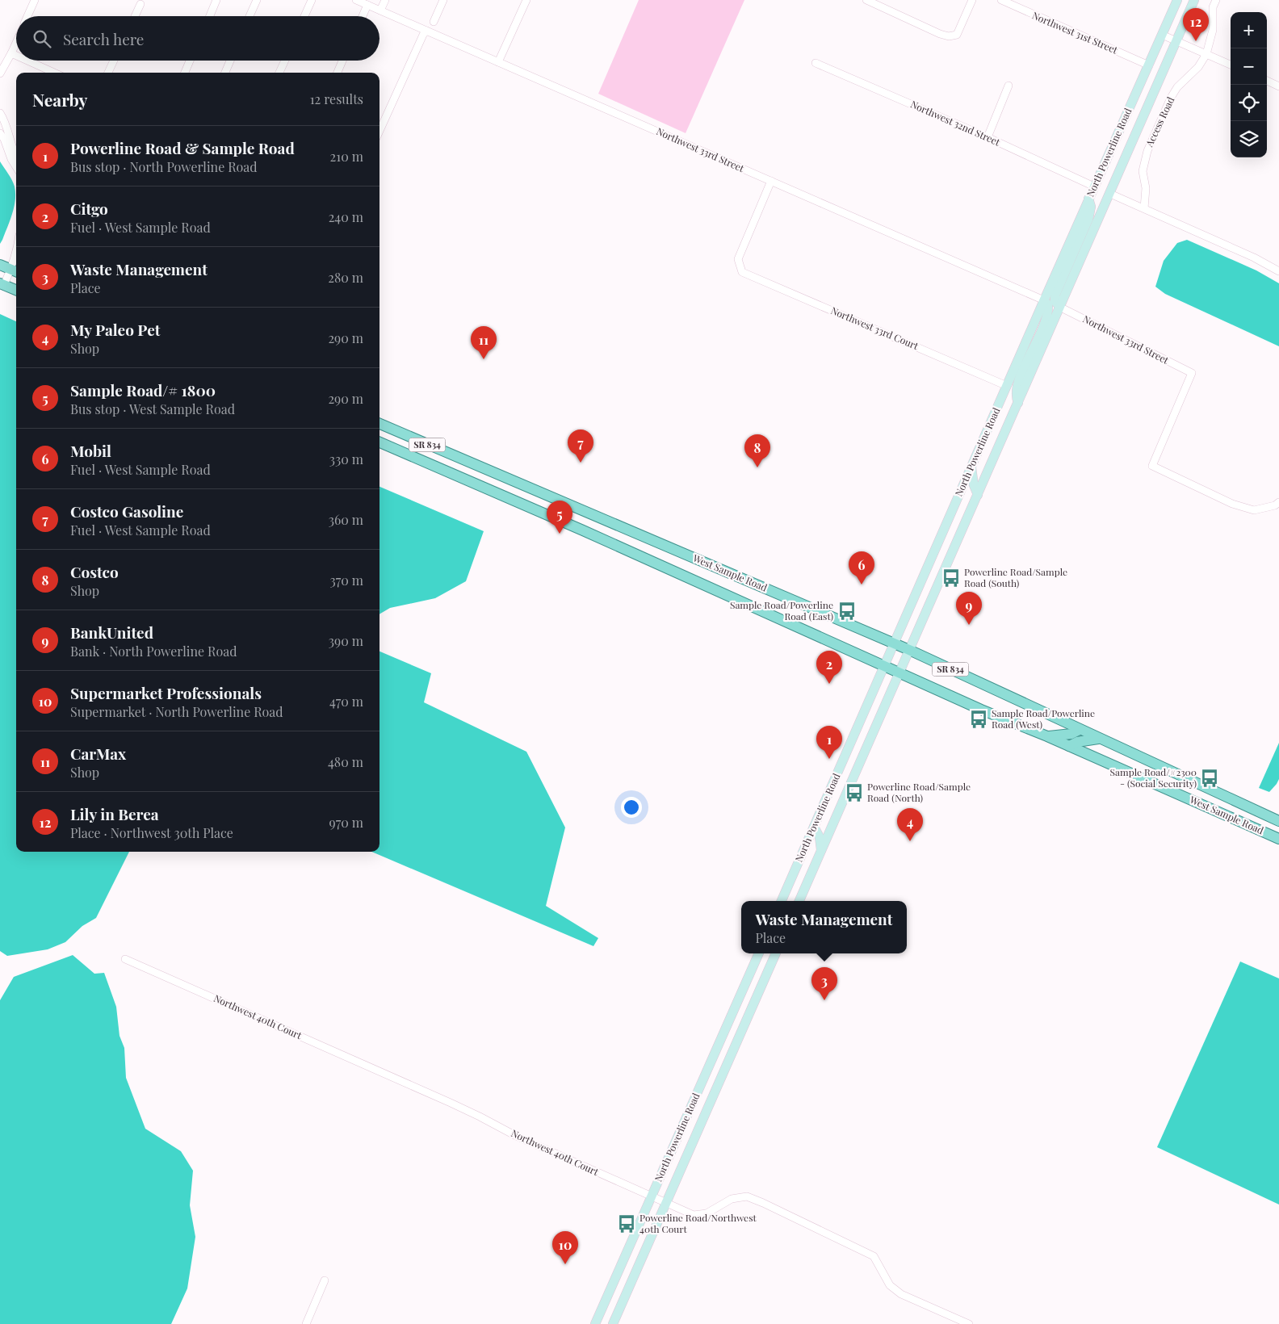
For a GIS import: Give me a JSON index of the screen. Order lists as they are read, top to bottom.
{
  "streets": {
    "main road": ["North Powerline Road", "SR 834", "West Sample Road"],
    "street": [
      "Northwest 31st Street",
      "Access Road",
      "Northwest 32nd Street",
      "Northwest 33rd Street",
      "Northwest 33rd Court",
      "Northwest 40th Court"
    ]
  },
  "crossings": [
    ["Northwest 31st Street", "North Powerline Road"],
    ["Northwest 32nd Street", "North Powerline Road"],
    ["Northwest 33rd Street", "North Powerline Road"],
    ["Northwest 33rd Street", "Northwest 33rd Court"],
    ["North Powerline Road", "Northwest 33rd Court"],
    ["North Powerline Road", "West Sample Road"],
    ["North Powerline Road", "Northwest 40th Court"]
  ],
  "places": {
    "bus stop": [
      "Powerline Road/Sample Road (South)",
      "Sample Road/Powerline Road (East)",
      "Sample Road/Powerline Road (West)",
      "Sample Road/#2300 - (Social Security)",
      "Powerline Road/Sample Road (North)",
      "Powerline Road/Northwest 40th Court"
    ]
  },
  "page": {
    "pins": [
      "12",
      "11",
      "7",
      "8",
      "5",
      "6",
      "9",
      "2",
      "1",
      "4",
      "3",
      "10"
    ],
    "map_buttons": ["+", "−"],
    "search": "Search here",
    "heading": ["Nearby", "12 results"],
    "list": [
      {
        "mark": "1",
        "name": "Powerline Road & Sample Road",
        "note": "Bus stop · North Powerline Road",
        "value": "210 m"
      },
      {
        "mark": "2",
        "name": "Citgo",
        "note": "Fuel · West Sample Road",
        "value": "240 m"
      },
      {
        "mark": "3",
        "name": "Waste Management",
        "note": "Place",
        "value": "280 m"
      },
      {
        "mark": "4",
        "name": "My Paleo Pet",
        "note": "Shop",
        "value": "290 m"
      },
      {
        "mark": "5",
        "name": "Sample Road/# 1800",
        "note": "Bus stop · West Sample Road",
        "value": "290 m"
      },
      {
        "mark": "6",
        "name": "Mobil",
        "note": "Fuel · West Sample Road",
        "value": "330 m"
      },
      {
        "mark": "7",
        "name": "Costco Gasoline",
        "note": "Fuel · West Sample Road",
        "value": "360 m"
      },
      {
        "mark": "8",
        "name": "Costco",
        "note": "Shop",
        "value": "370 m"
      },
      {
        "mark": "9",
        "name": "BankUnited",
        "note": "Bank · North Powerline Road",
        "value": "390 m"
      },
      {
        "mark": "10",
        "name": "Supermarket Professionals",
        "note": "Supermarket · North Powerline Road",
        "value": "470 m"
      },
      {
        "mark": "11",
        "name": "CarMax",
        "note": "Shop",
        "value": "480 m"
      },
      {
        "mark": "12",
        "name": "Lily in Berea",
        "note": "Place · Northwest 30th Place",
        "value": "970 m"
      }
    ],
    "popup": ["Waste Management", "Place"]
  }
}
